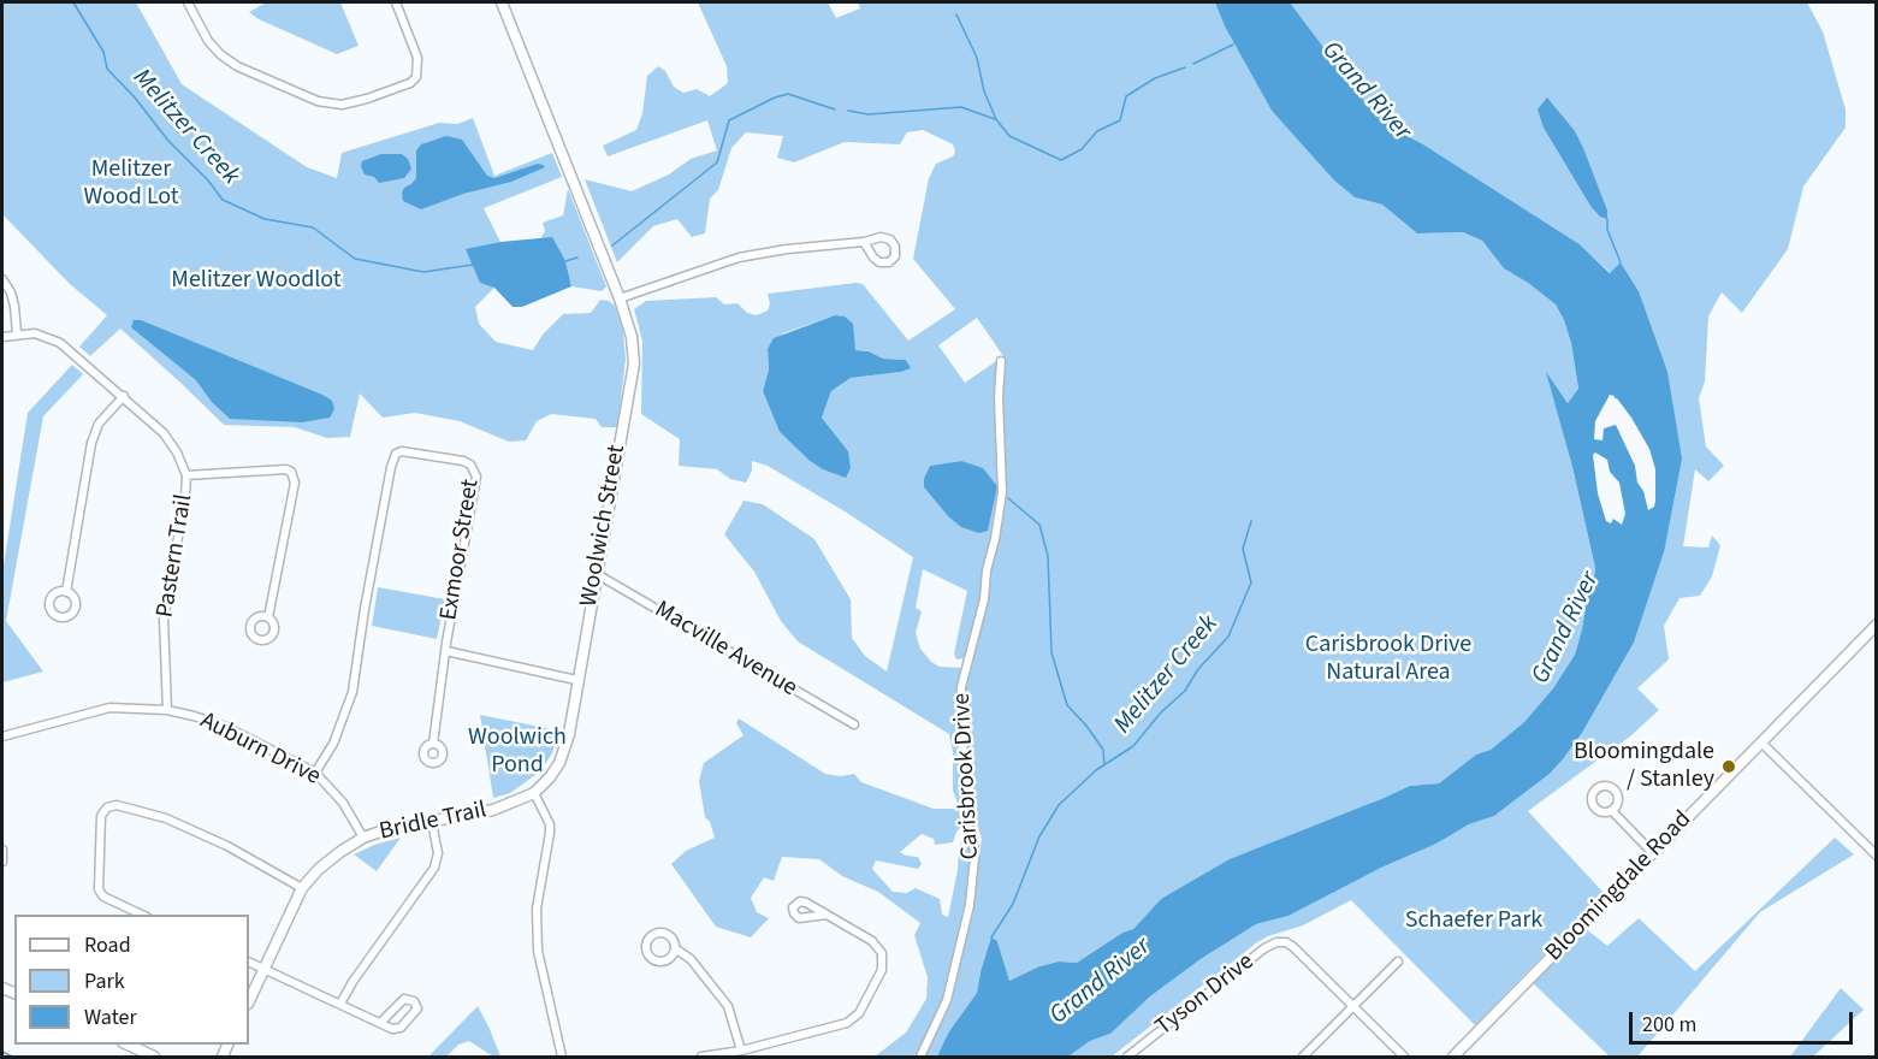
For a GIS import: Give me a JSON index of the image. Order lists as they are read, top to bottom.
{
  "streets": {
    "street": [
      "Woolwich Street",
      "Exmoor Street",
      "Pastern Trail",
      "Macville Avenue",
      "Auburn Drive",
      "Carisbrook Drive",
      "Bridle Trail",
      "Bloomingdale Road",
      "Tyson Drive"
    ]
  },
  "crossings": [
    ["Woolwich Street", "Exmoor Street"],
    ["Woolwich Street", "Macville Avenue"],
    ["Woolwich Street", "Bridle Trail"],
    ["Exmoor Street", "Auburn Drive"],
    ["Pastern Trail", "Auburn Drive"],
    ["Auburn Drive", "Bridle Trail"]
  ],
  "water": ["Grand River", "Melitzer Creek"],
  "parks": [
    "Melitzer Wood Lot",
    "Melitzer Woodlot",
    "Carisbrook Drive Natural Area",
    "Woolwich Pond",
    "Schaefer Park"
  ],
  "places": ["Bloomingdale / Stanley"],
  "legend": ["Road", "Park", "Water"],
  "scale_bar": "200 m"
}
